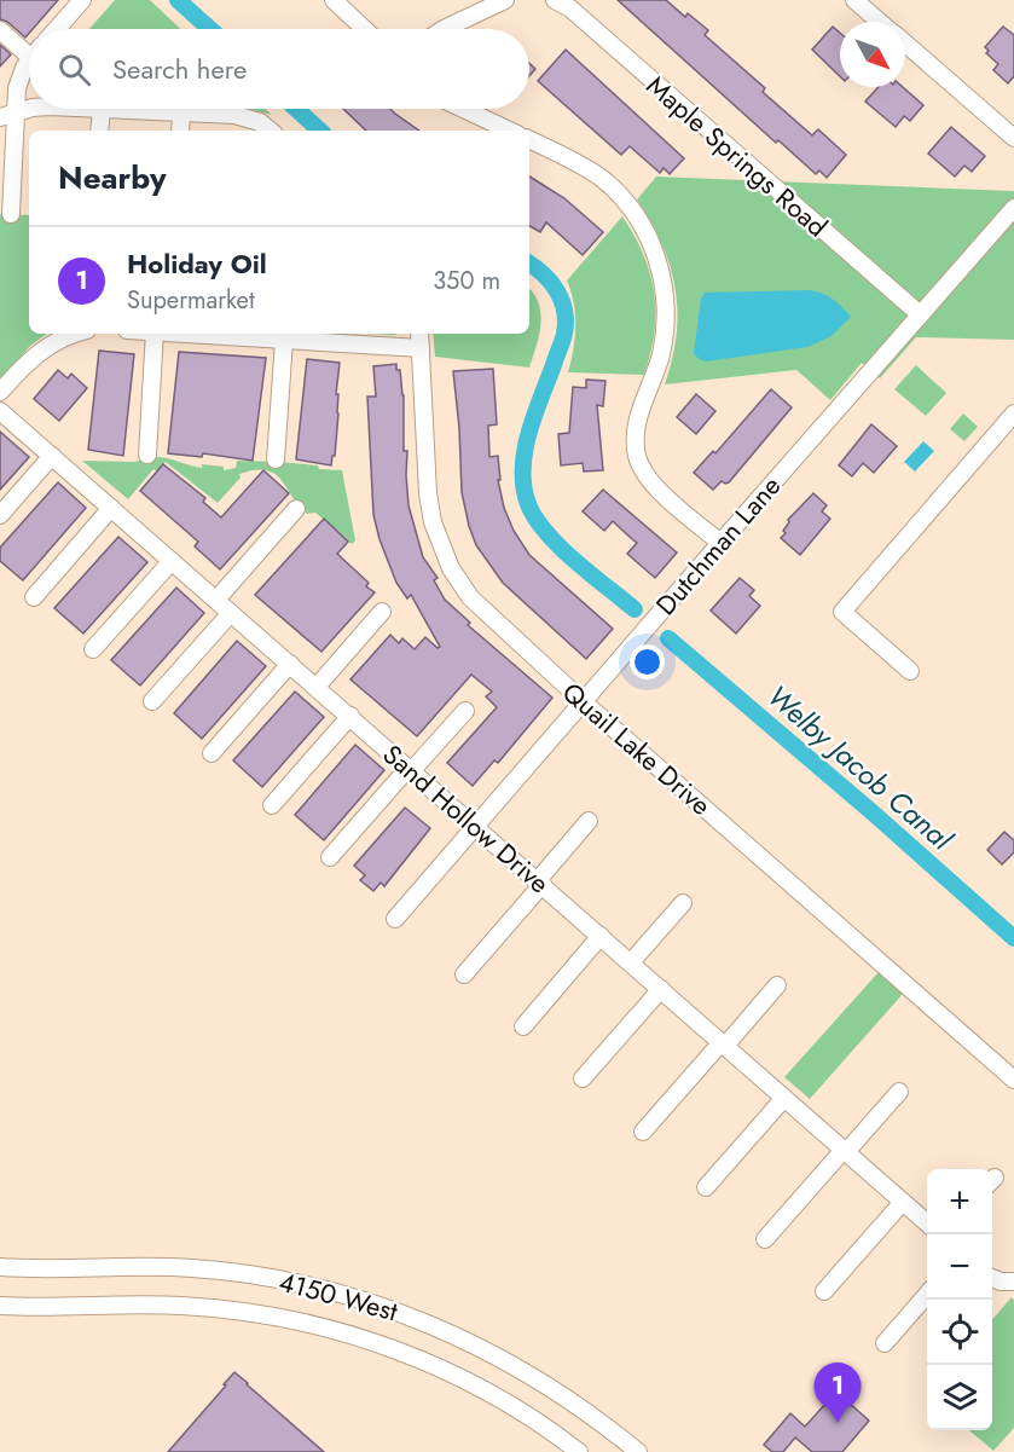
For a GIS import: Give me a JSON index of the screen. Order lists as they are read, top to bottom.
{
  "streets": {
    "street": [
      "Maple Springs Road",
      "Dutchman Lane",
      "Quail Lake Drive",
      "Sand Hollow Drive",
      "4150 West"
    ]
  },
  "crossings": [
    ["Maple Springs Road", "Dutchman Lane"],
    ["Dutchman Lane", "Quail Lake Drive"],
    ["Dutchman Lane", "Sand Hollow Drive"]
  ],
  "water": ["Welby Jacob Canal"],
  "north": "bottom right",
  "page": {
    "search": "Search here",
    "heading": "Nearby",
    "list": [
      {
        "mark": "1",
        "name": "Holiday Oil",
        "note": "Supermarket",
        "value": "350 m"
      }
    ],
    "map_buttons": ["+", "−"],
    "pins": "1"
  }
}
